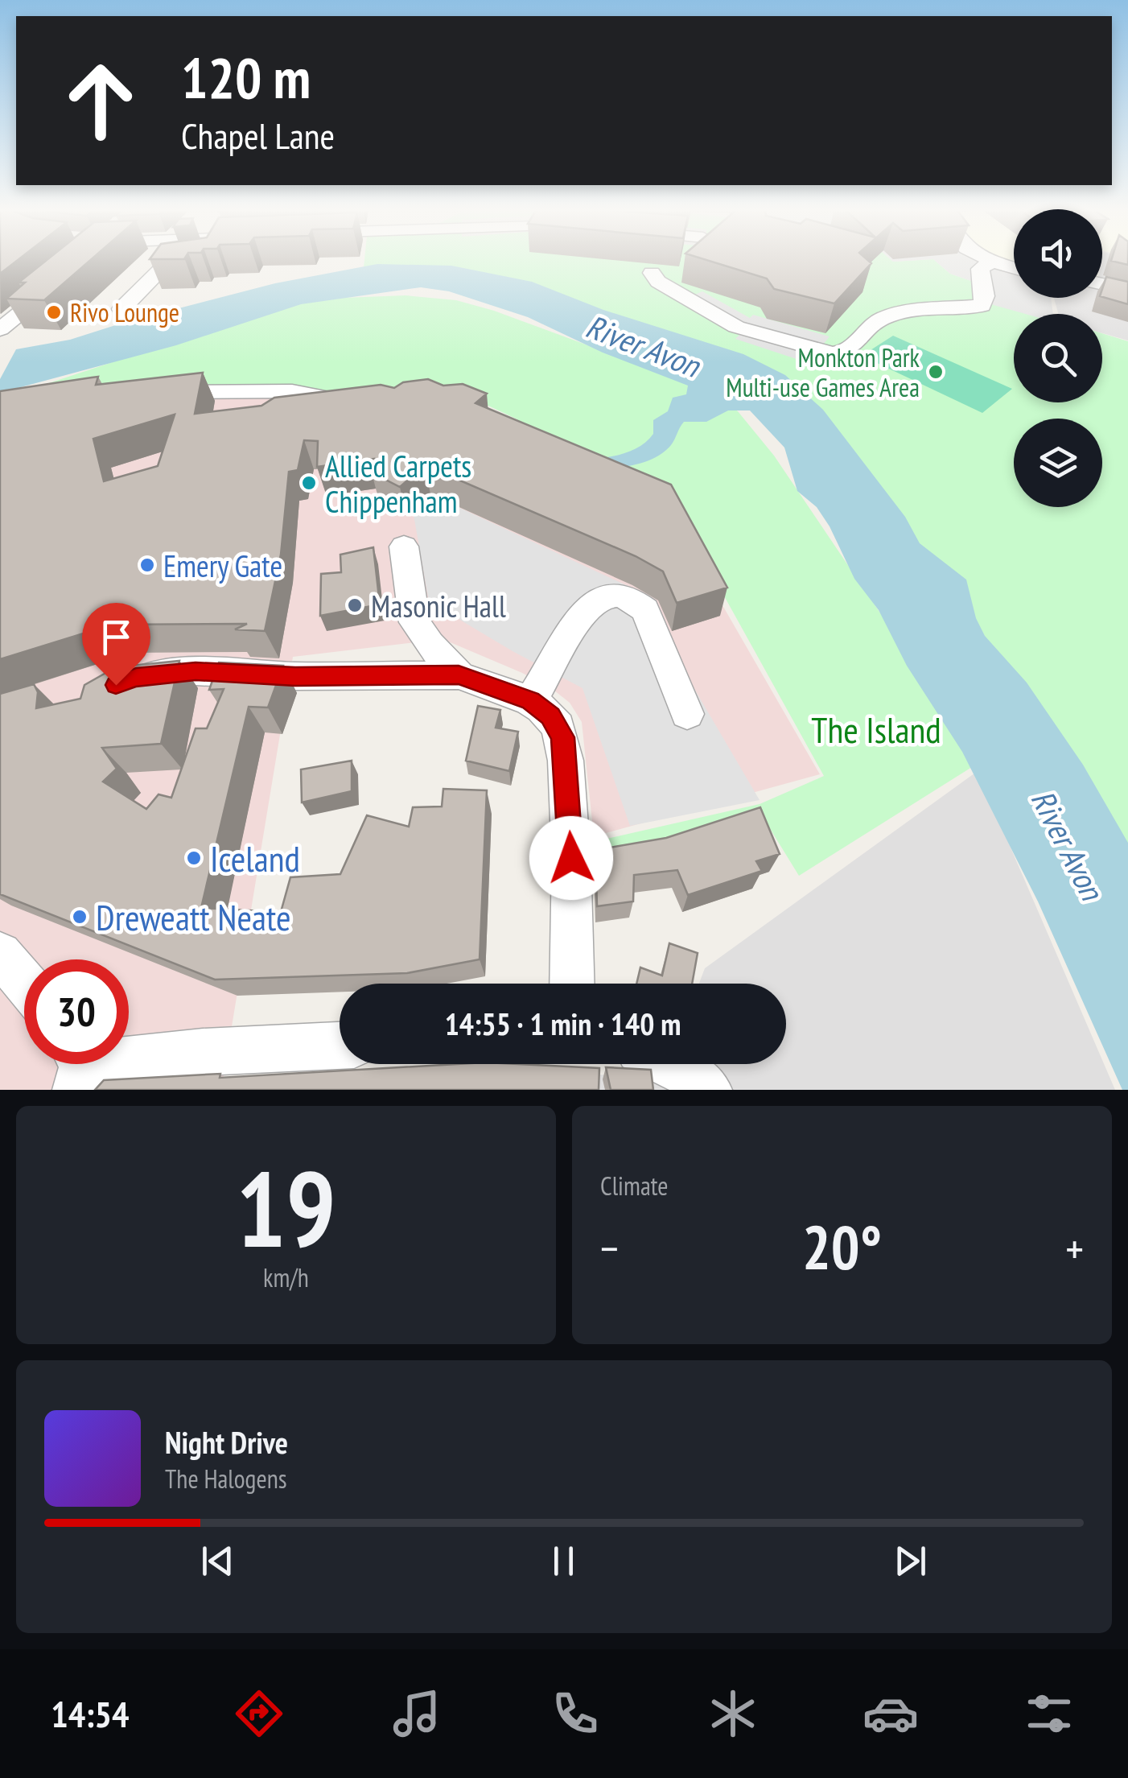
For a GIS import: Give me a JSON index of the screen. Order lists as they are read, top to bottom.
{
  "water": ["River Avon"],
  "parks": ["The Island"],
  "places": [
    "Rivo Lounge",
    "Monkton Park Multi-use Games Area",
    "Allied Carpets Chippenham",
    "Emery Gate",
    "Masonic Hall",
    "Iceland",
    "Dreweatt Neate"
  ],
  "page": {
    "turn": ["120 m", "Chapel Lane"],
    "limit": "30",
    "trip": "14:55 · 1 min · 140 m",
    "tile": [
      ["19", "km/h"],
      "Climate"
    ],
    "heat": ["−", "20°", "+"],
    "song": ["Night Drive", "The Halogens"],
    "tabs": "14:54"
  }
}
